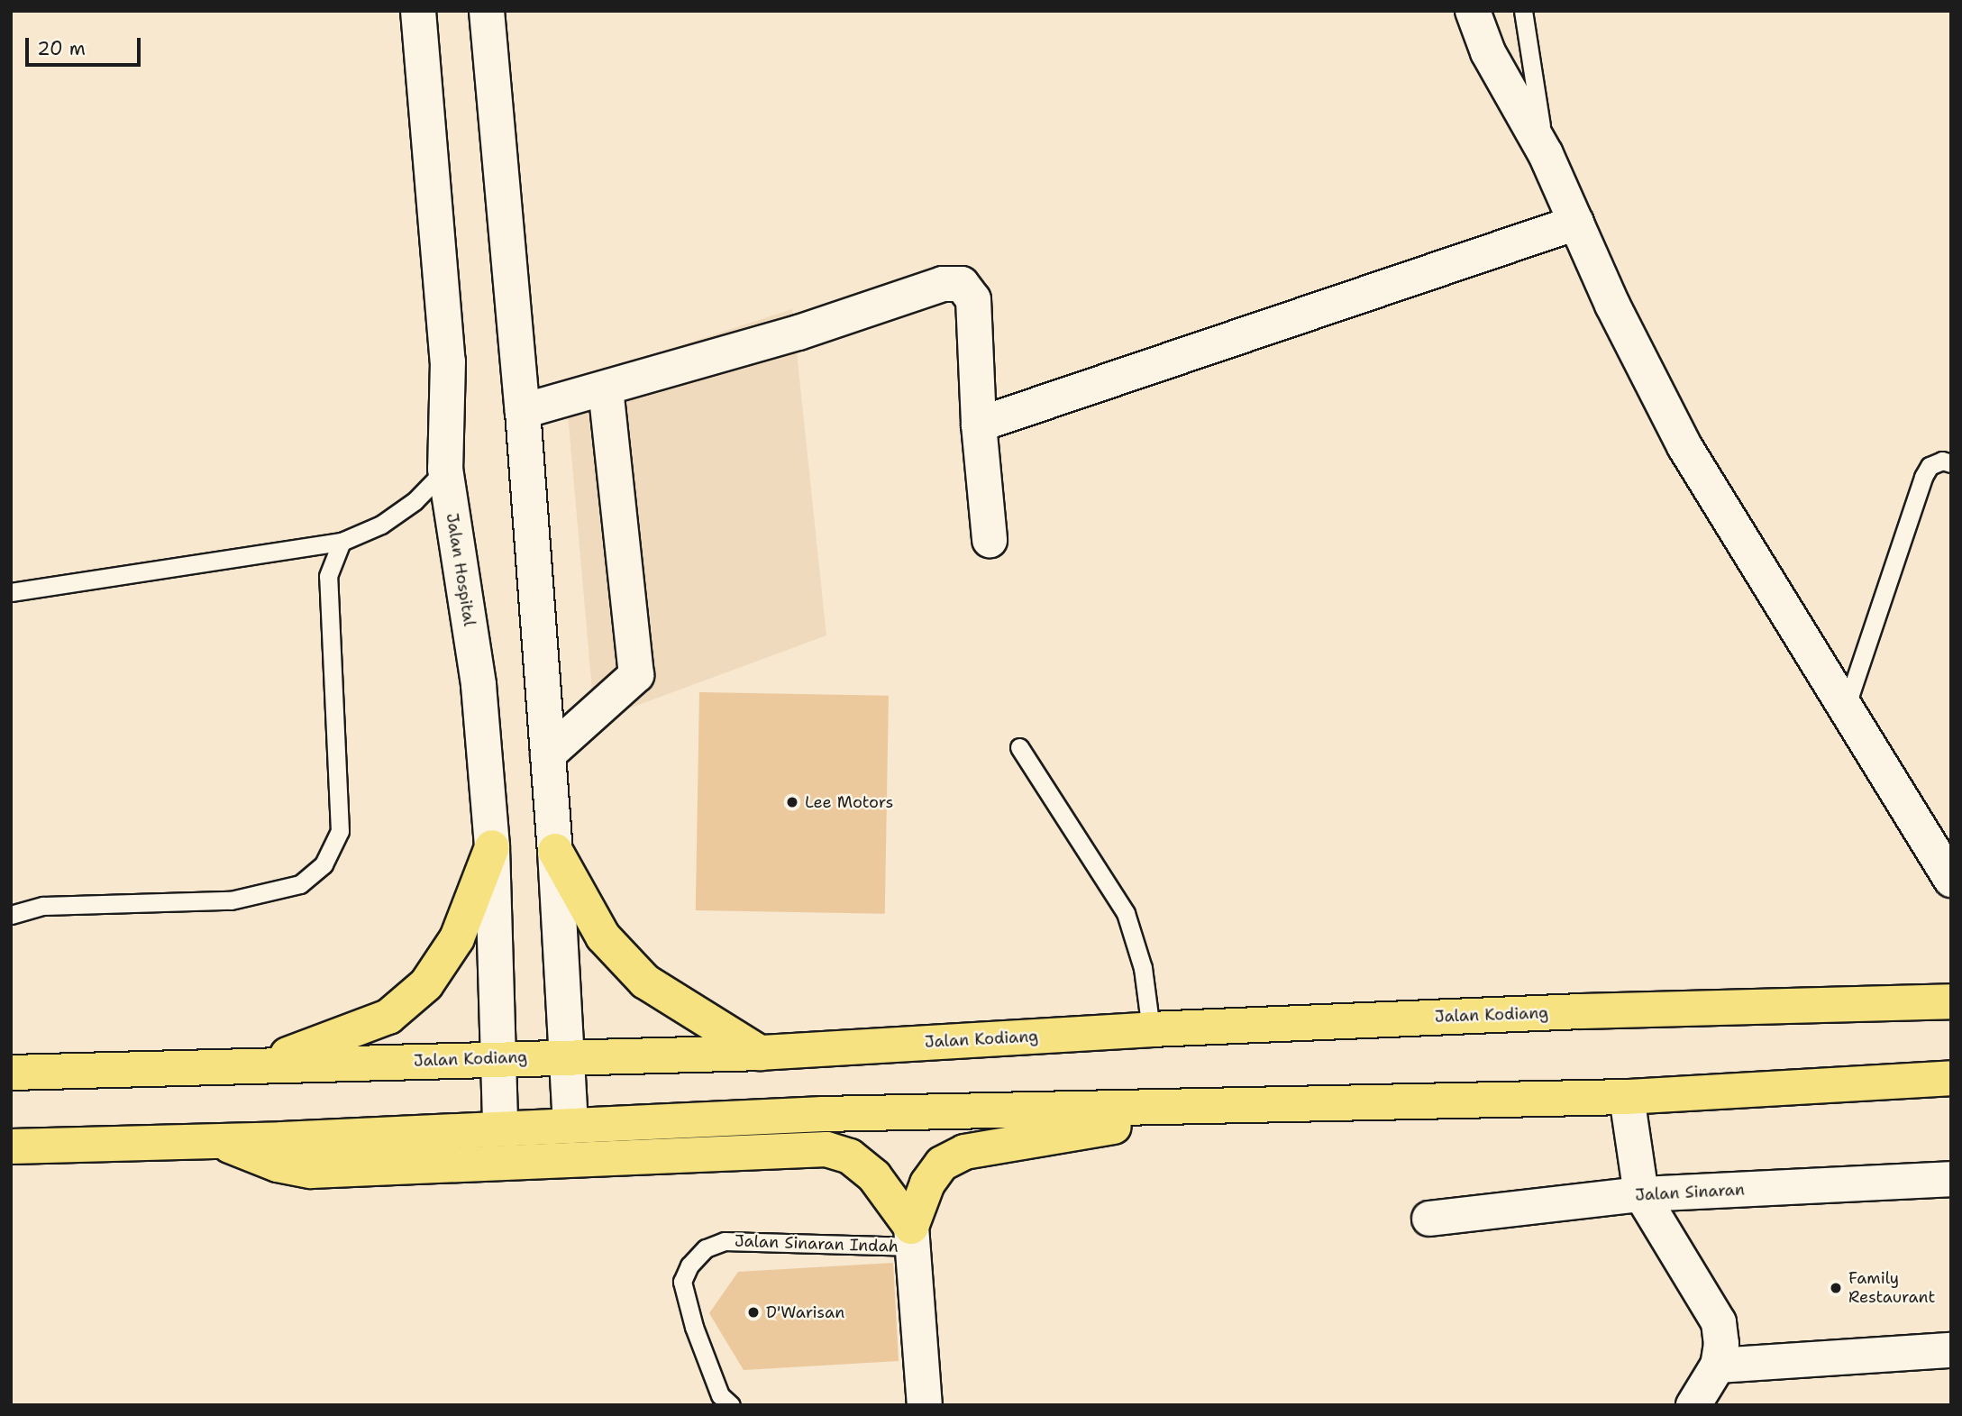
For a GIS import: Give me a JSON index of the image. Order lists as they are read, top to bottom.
{
  "streets": {
    "highway": ["Jalan Kodiang"],
    "street": ["Jalan Hospital", "Jalan Sinaran", "Jalan Sinaran Indah"]
  },
  "crossings": [
    ["Jalan Hospital", "Jalan Kodiang"]
  ],
  "places": ["Lee Motors", "Family Restaurant", "D'Warisan"],
  "scale_bar": "20 m"
}
